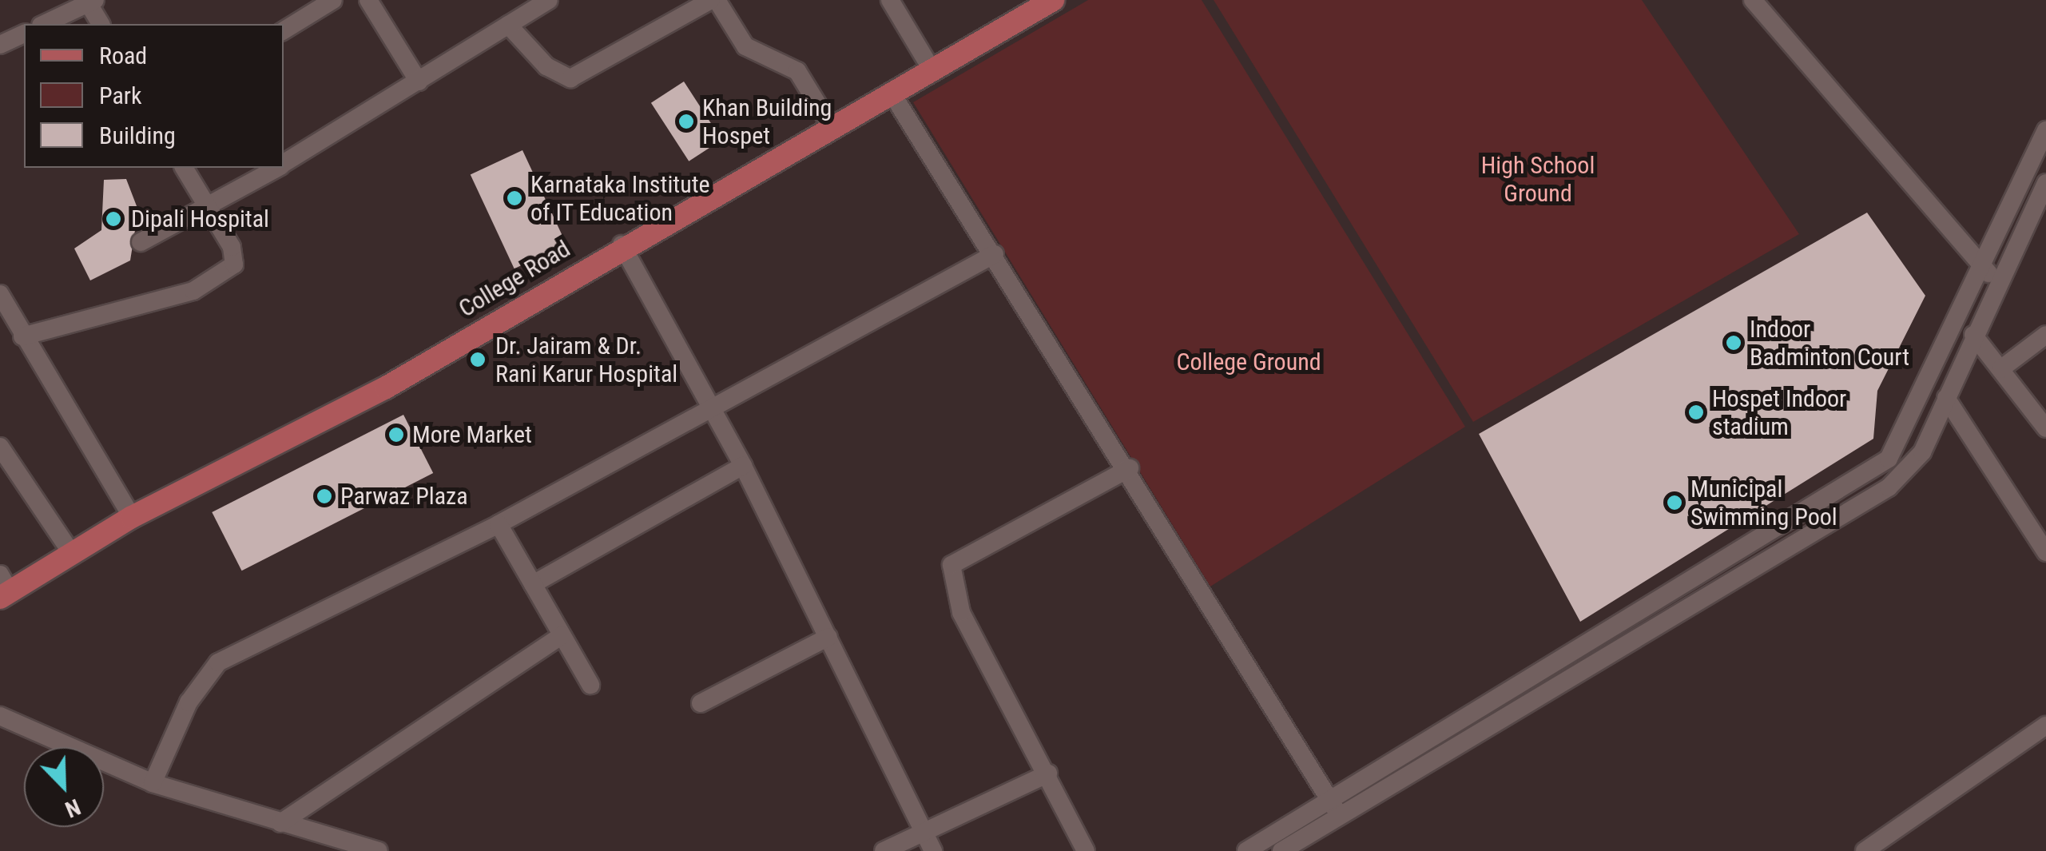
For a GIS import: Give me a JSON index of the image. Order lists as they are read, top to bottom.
{
  "streets": {
    "main road": ["College Road"]
  },
  "parks": ["High School Ground", "College Ground"],
  "places": [
    "Khan Building Hospet",
    "Karnataka Institute of IT Education",
    "Dipali Hospital",
    "Indoor Badminton Court",
    "Dr. Jairam & Dr. Rani Karur Hospital",
    "Hospet Indoor stadium",
    "More Market",
    "Parwaz Plaza",
    "Municipal Swimming Pool"
  ],
  "legend": ["Road", "Park", "Building"],
  "north": "bottom right"
}
